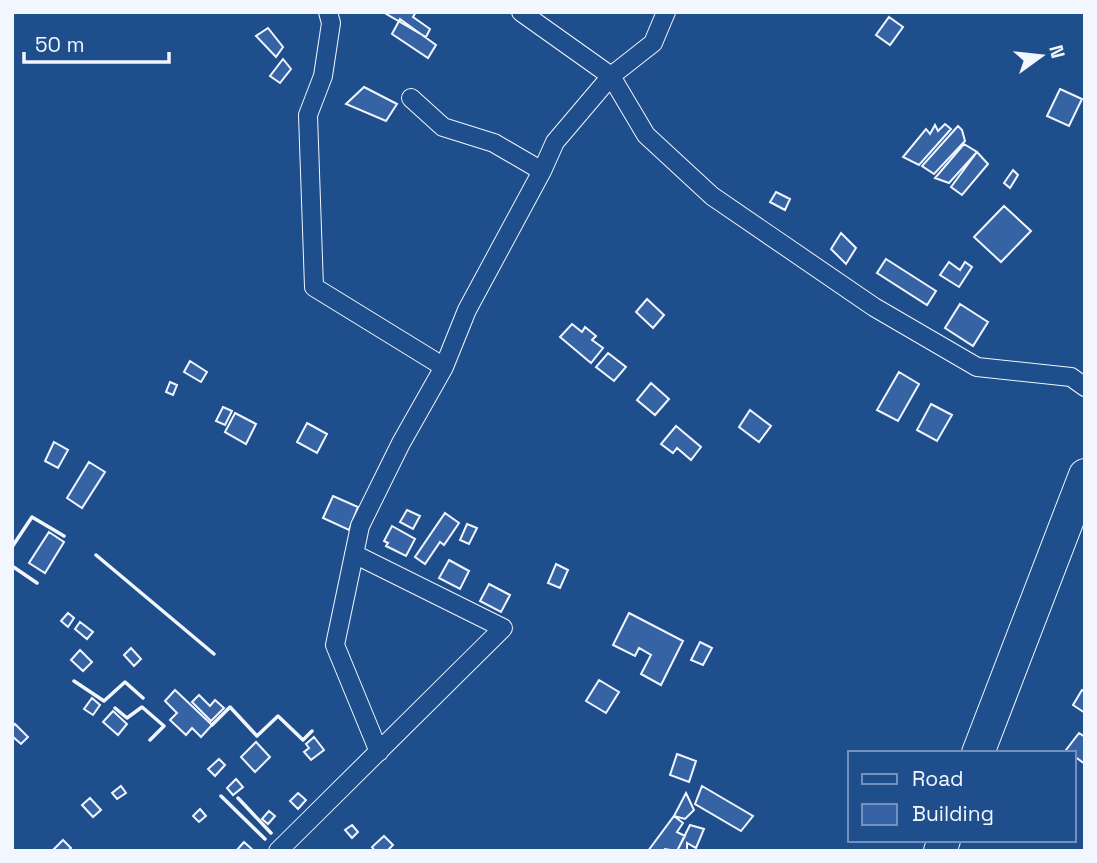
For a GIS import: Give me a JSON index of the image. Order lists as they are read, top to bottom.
{
  "legend": ["Road", "Building"],
  "scale_bar": "50 m",
  "north": "right"
}
